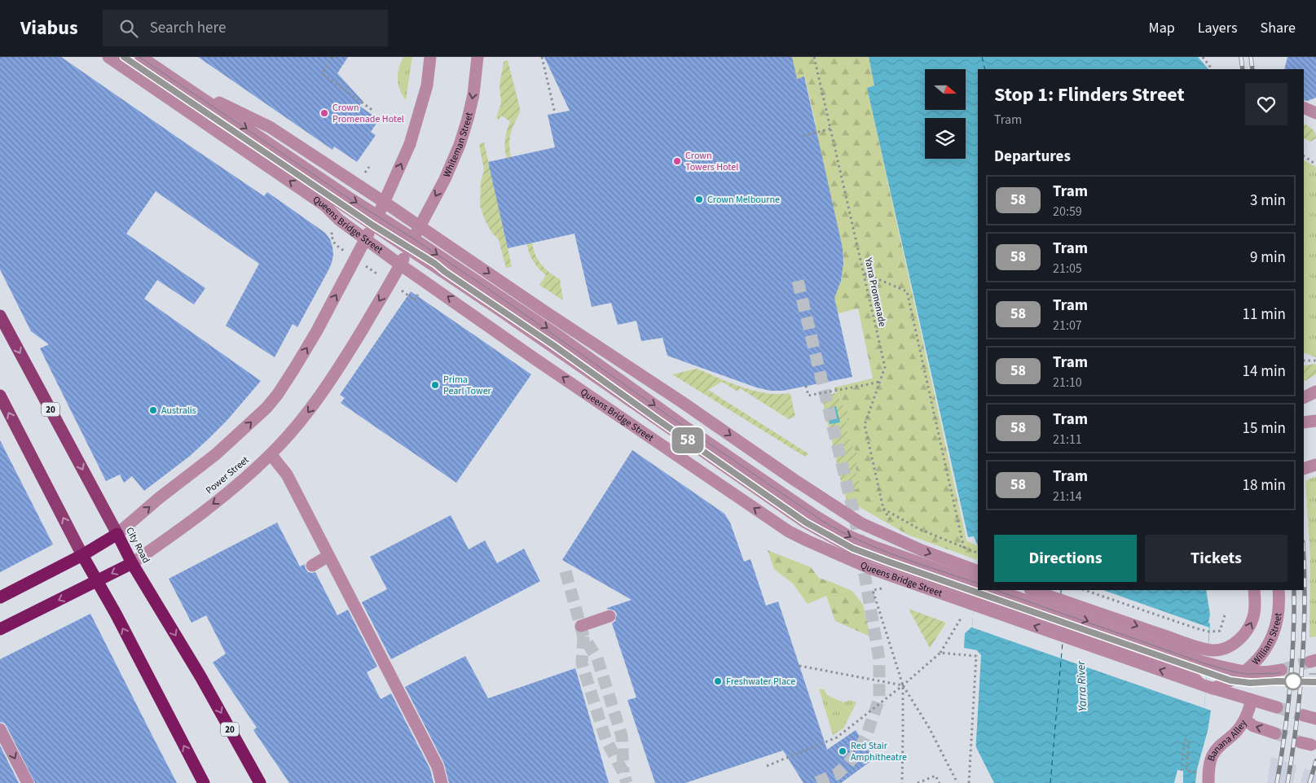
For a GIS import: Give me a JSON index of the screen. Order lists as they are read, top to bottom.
{
  "streets": {
    "highway": ["20", "Power Street", "City Road"],
    "street": [
      "Whiteman Street",
      "Queens Bridge Street",
      "William Street",
      "Banana Alley"
    ],
    "path": ["Yarra Promenade"]
  },
  "crossings": [
    ["Whiteman Street", "Queens Bridge Street"],
    ["Whiteman Street", "Power Street"],
    ["Queens Bridge Street", "Power Street"],
    ["Queens Bridge Street", "William Street"],
    ["Queens Bridge Street", "Banana Alley"],
    ["Power Street", "City Road"]
  ],
  "water": ["Yarra River"],
  "places": [
    "Crown Promenade Hotel",
    "Crown Towers Hotel",
    "Crown Melbourne",
    "Prima Pearl Tower",
    "Australis",
    "Freshwater Place",
    "Red Stair Amphitheatre"
  ],
  "lines": ["tram line 58"],
  "north": "right",
  "page": {
    "header": "Viabus",
    "search": "Search here",
    "nav": ["Map", "Layers", "Share"],
    "on_map": "58",
    "heading": [
      ["Stop 1: Flinders Street", "Tram"],
      "Departures"
    ],
    "list": [
      {
        "mark": "58",
        "name": "Tram",
        "note": "20:59",
        "value": "3 min"
      },
      {
        "mark": "58",
        "name": "Tram",
        "note": "21:05",
        "value": "9 min"
      },
      {
        "mark": "58",
        "name": "Tram",
        "note": "21:07",
        "value": "11 min"
      },
      {
        "mark": "58",
        "name": "Tram",
        "note": "21:10",
        "value": "14 min"
      },
      {
        "mark": "58",
        "name": "Tram",
        "note": "21:11",
        "value": "15 min"
      },
      {
        "mark": "58",
        "name": "Tram",
        "note": "21:14",
        "value": "18 min"
      }
    ],
    "buttons": ["Directions", "Tickets"]
  }
}
